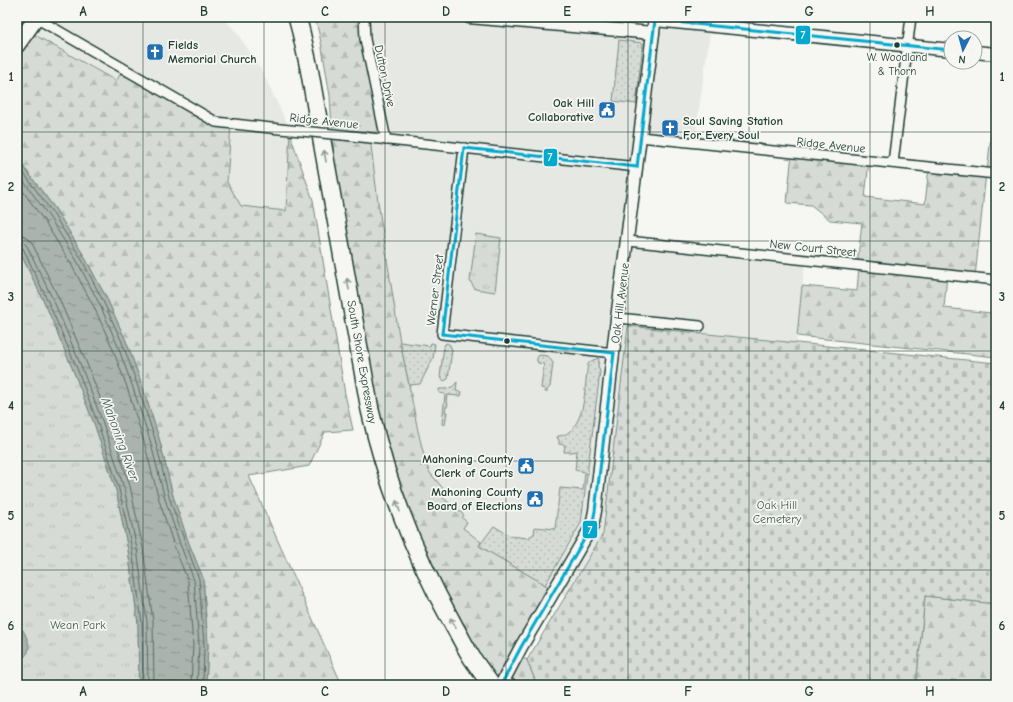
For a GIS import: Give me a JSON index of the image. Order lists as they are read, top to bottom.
{
  "streets": {
    "highway": ["South Shore Expressway"],
    "street": [
      "Dutton Drive",
      "Ridge Avenue",
      "New Court Street",
      "Werner Street",
      "Oak Hill Avenue"
    ]
  },
  "crossings": [
    ["Dutton Drive", "Ridge Avenue"],
    ["Ridge Avenue", "Werner Street"],
    ["Ridge Avenue", "Oak Hill Avenue"],
    ["New Court Street", "Oak Hill Avenue"],
    ["Werner Street", "Oak Hill Avenue"],
    ["Oak Hill Avenue", "South Shore Expressway"]
  ],
  "one_way": ["South Shore Expressway"],
  "water": ["Mahoning River"],
  "parks": ["Oak Hill Cemetery", "Wean Park"],
  "places": {
    "other": ["W. Woodland & Thorn"],
    "church": ["Fields Memorial Church", "Soul Saving Station For Every Soul"],
    "public building": ["Oak Hill Collaborative", "Mahoning County Clerk of Courts", "Mahoning County Board of Elections"]
  },
  "lines": ["transit line 7"],
  "north": "bottom",
  "grid": {
    "columns": [
      "A",
      "B",
      "C",
      "D",
      "E",
      "F",
      "G",
      "H"
    ],
    "rows": [
      "1",
      "2",
      "3",
      "4",
      "5",
      "6"
    ]
  }
}
